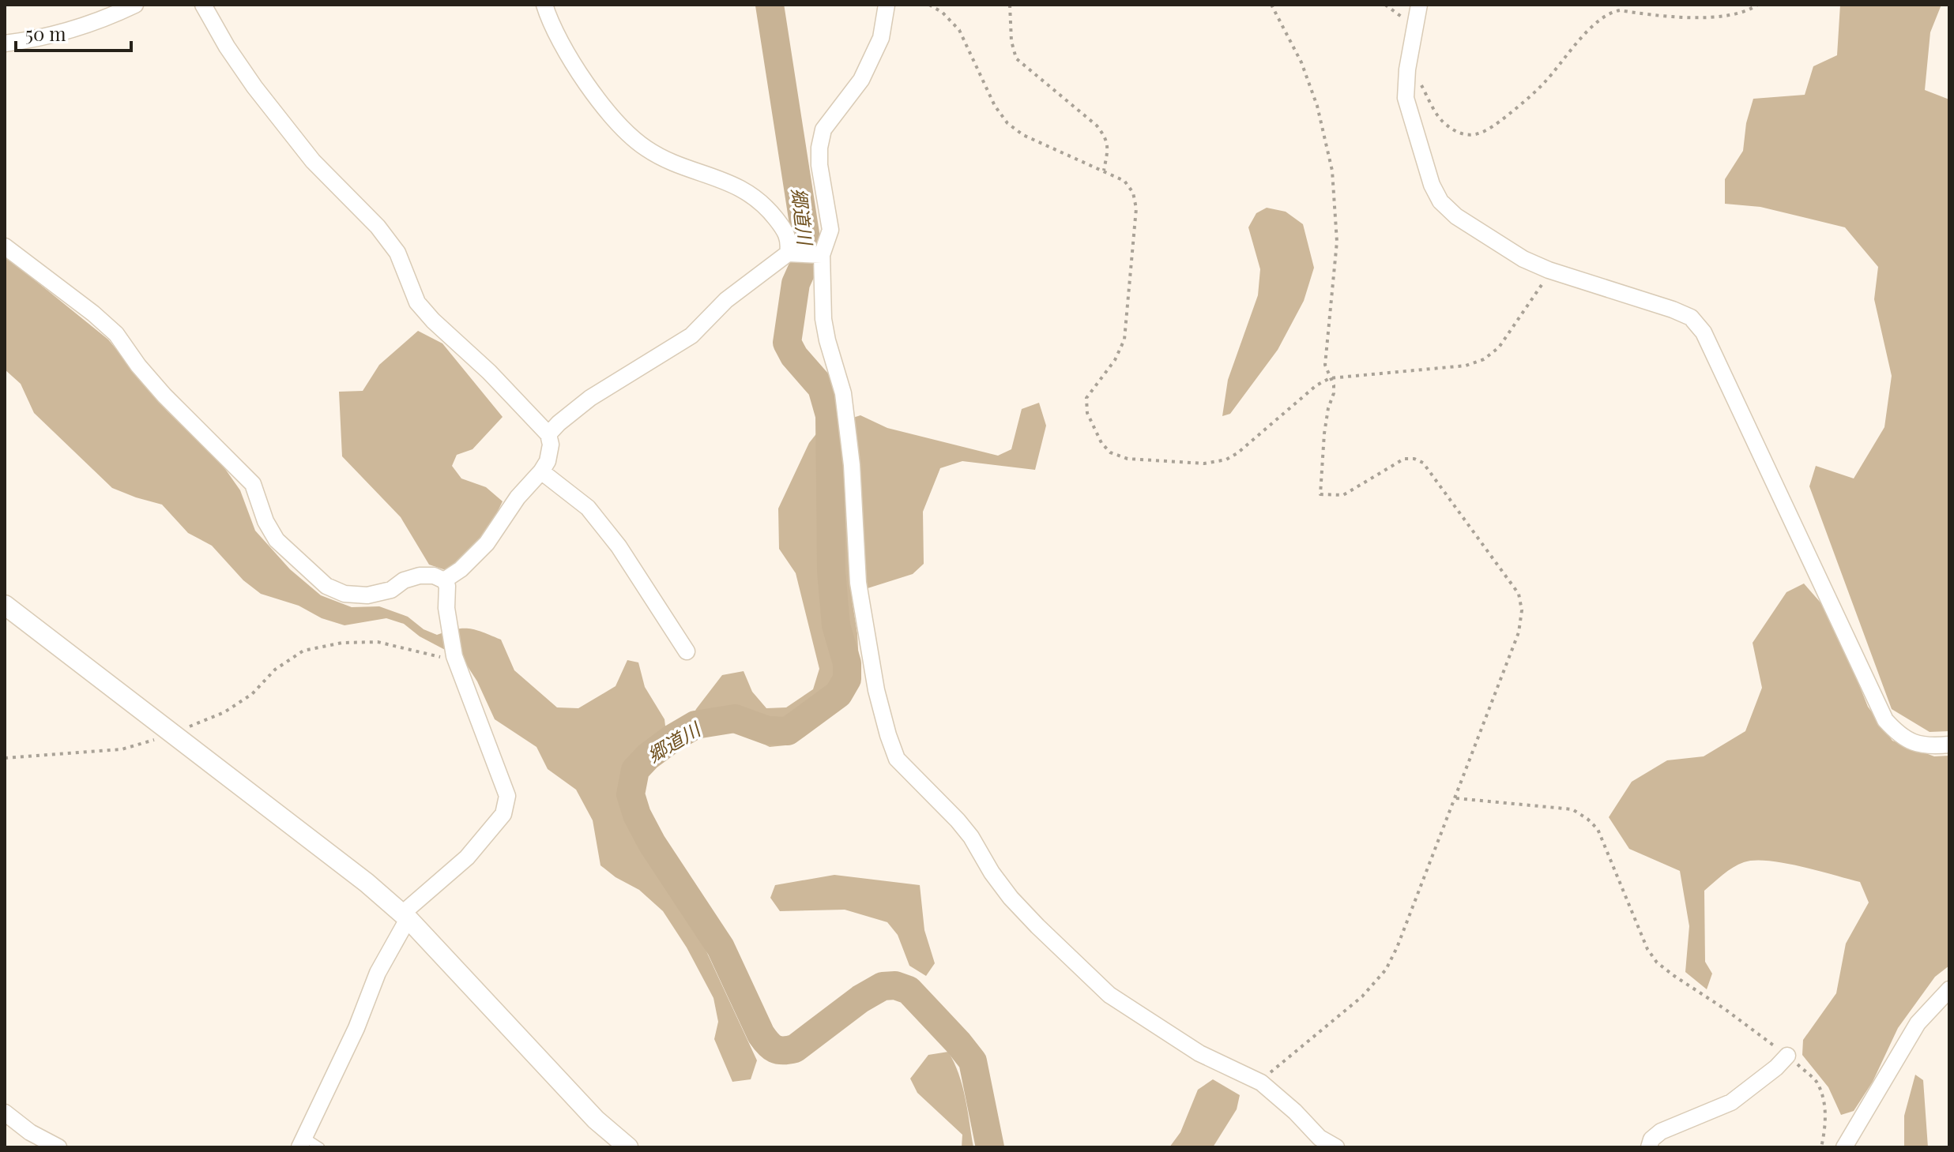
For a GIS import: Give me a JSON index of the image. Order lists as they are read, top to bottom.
{
  "water": ["郷道川"],
  "scale_bar": "50 m"
}
